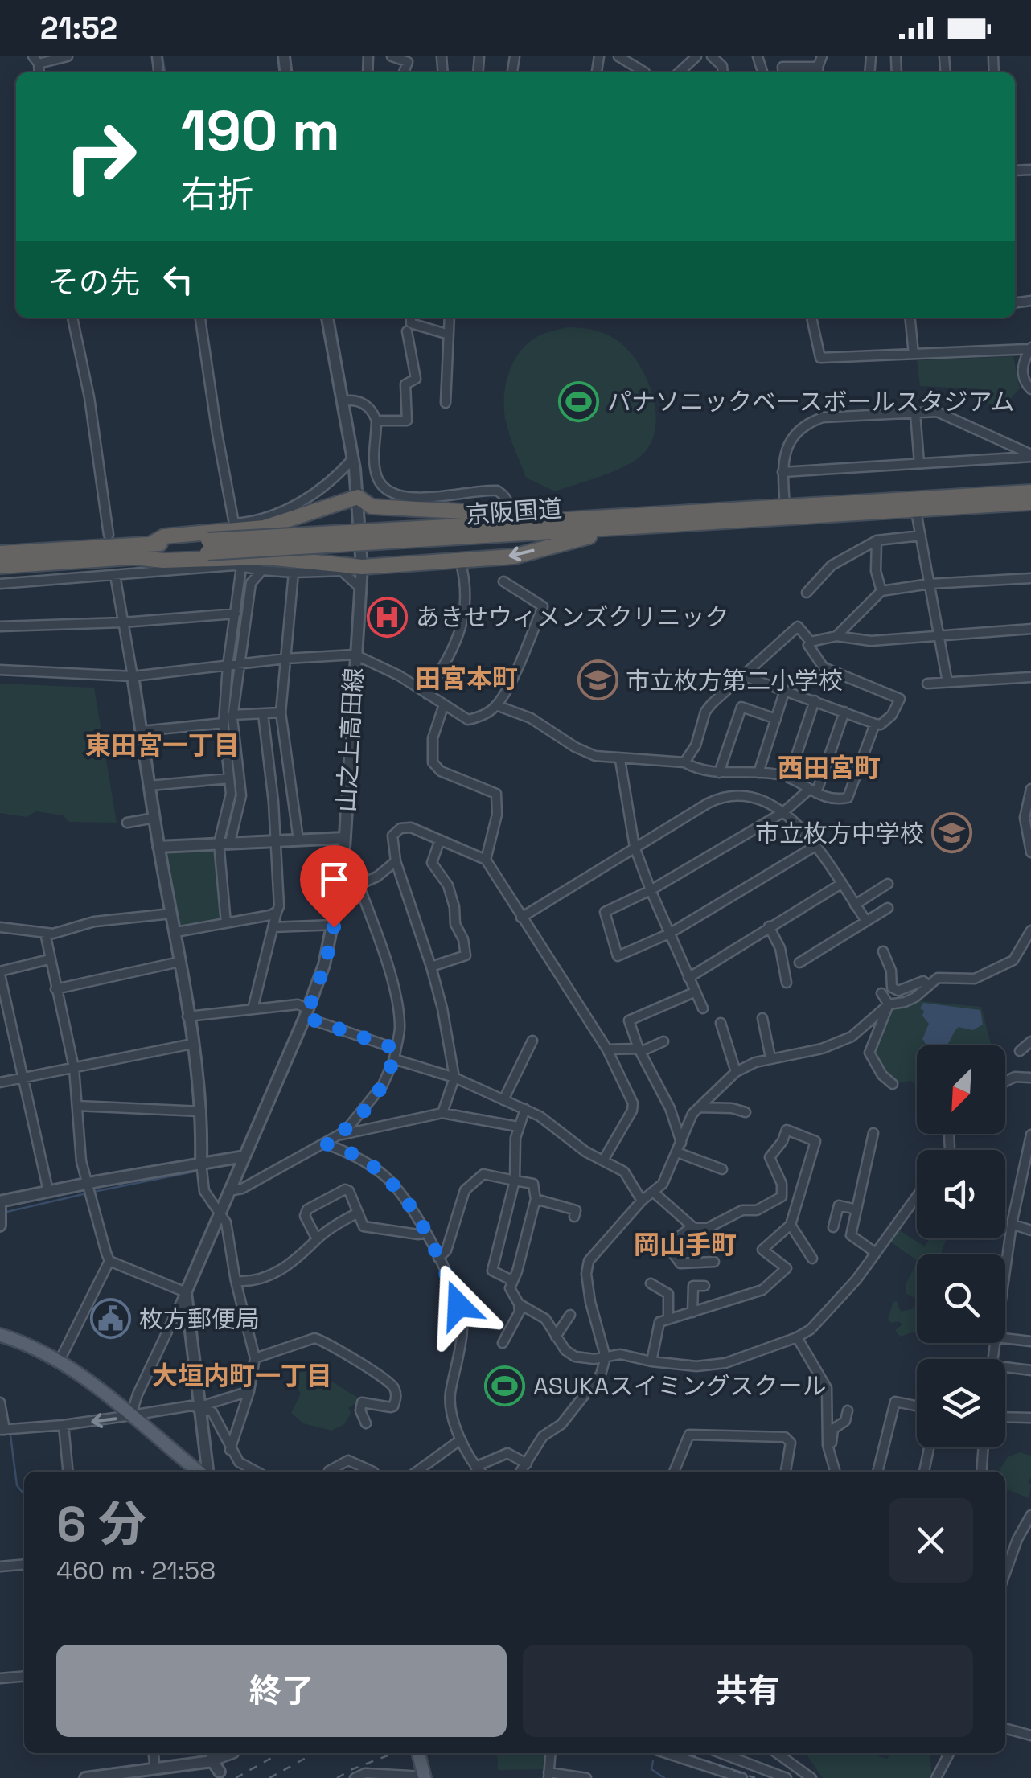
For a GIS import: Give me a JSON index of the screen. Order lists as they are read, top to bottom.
{
  "streets": {
    "highway": ["京阪国道"],
    "street": ["山之上高田線"]
  },
  "districts": [
    "田宮本町",
    "東田宮一丁目",
    "西田宮町",
    "岡山手町",
    "大垣内町一丁目"
  ],
  "places": {
    "sports": ["パナソニックベースボールスタジアム", "ASUKAスイミングスクール"],
    "hospital": ["あきせウィメンズクリニック"],
    "school or university": ["市立枚方第二小学校", "市立枚方中学校"],
    "public building": ["枚方郵便局"]
  },
  "north": "bottom left",
  "page": {
    "status": "21:52",
    "turn": ["190 m", "右折"],
    "then": "その先",
    "heading": ["6 分", "460 m · 21:58"],
    "buttons": ["終了", "共有"]
  }
}
